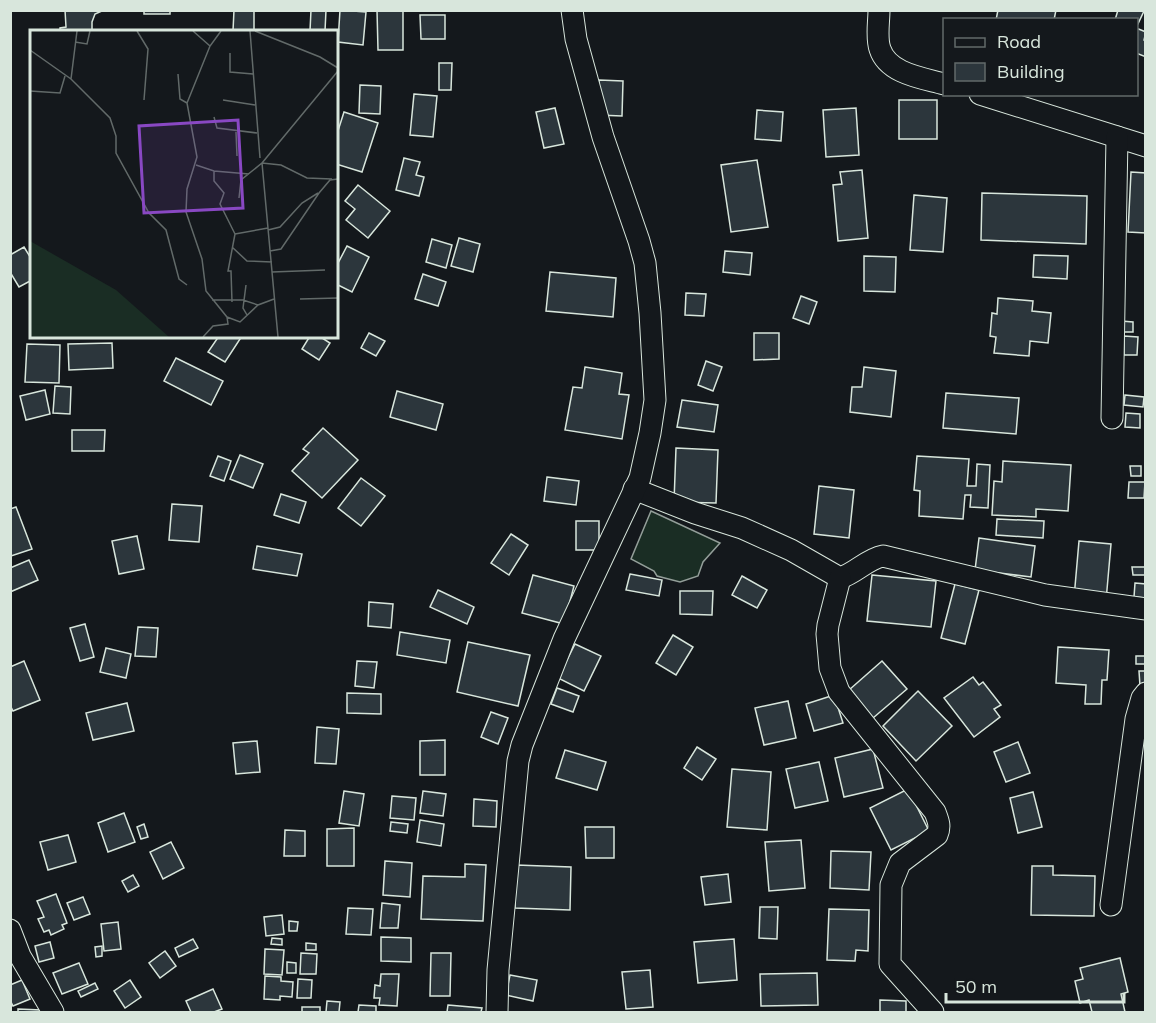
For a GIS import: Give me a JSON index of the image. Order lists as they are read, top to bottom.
{
  "legend": ["Road", "Building"],
  "scale_bar": "50 m"
}
